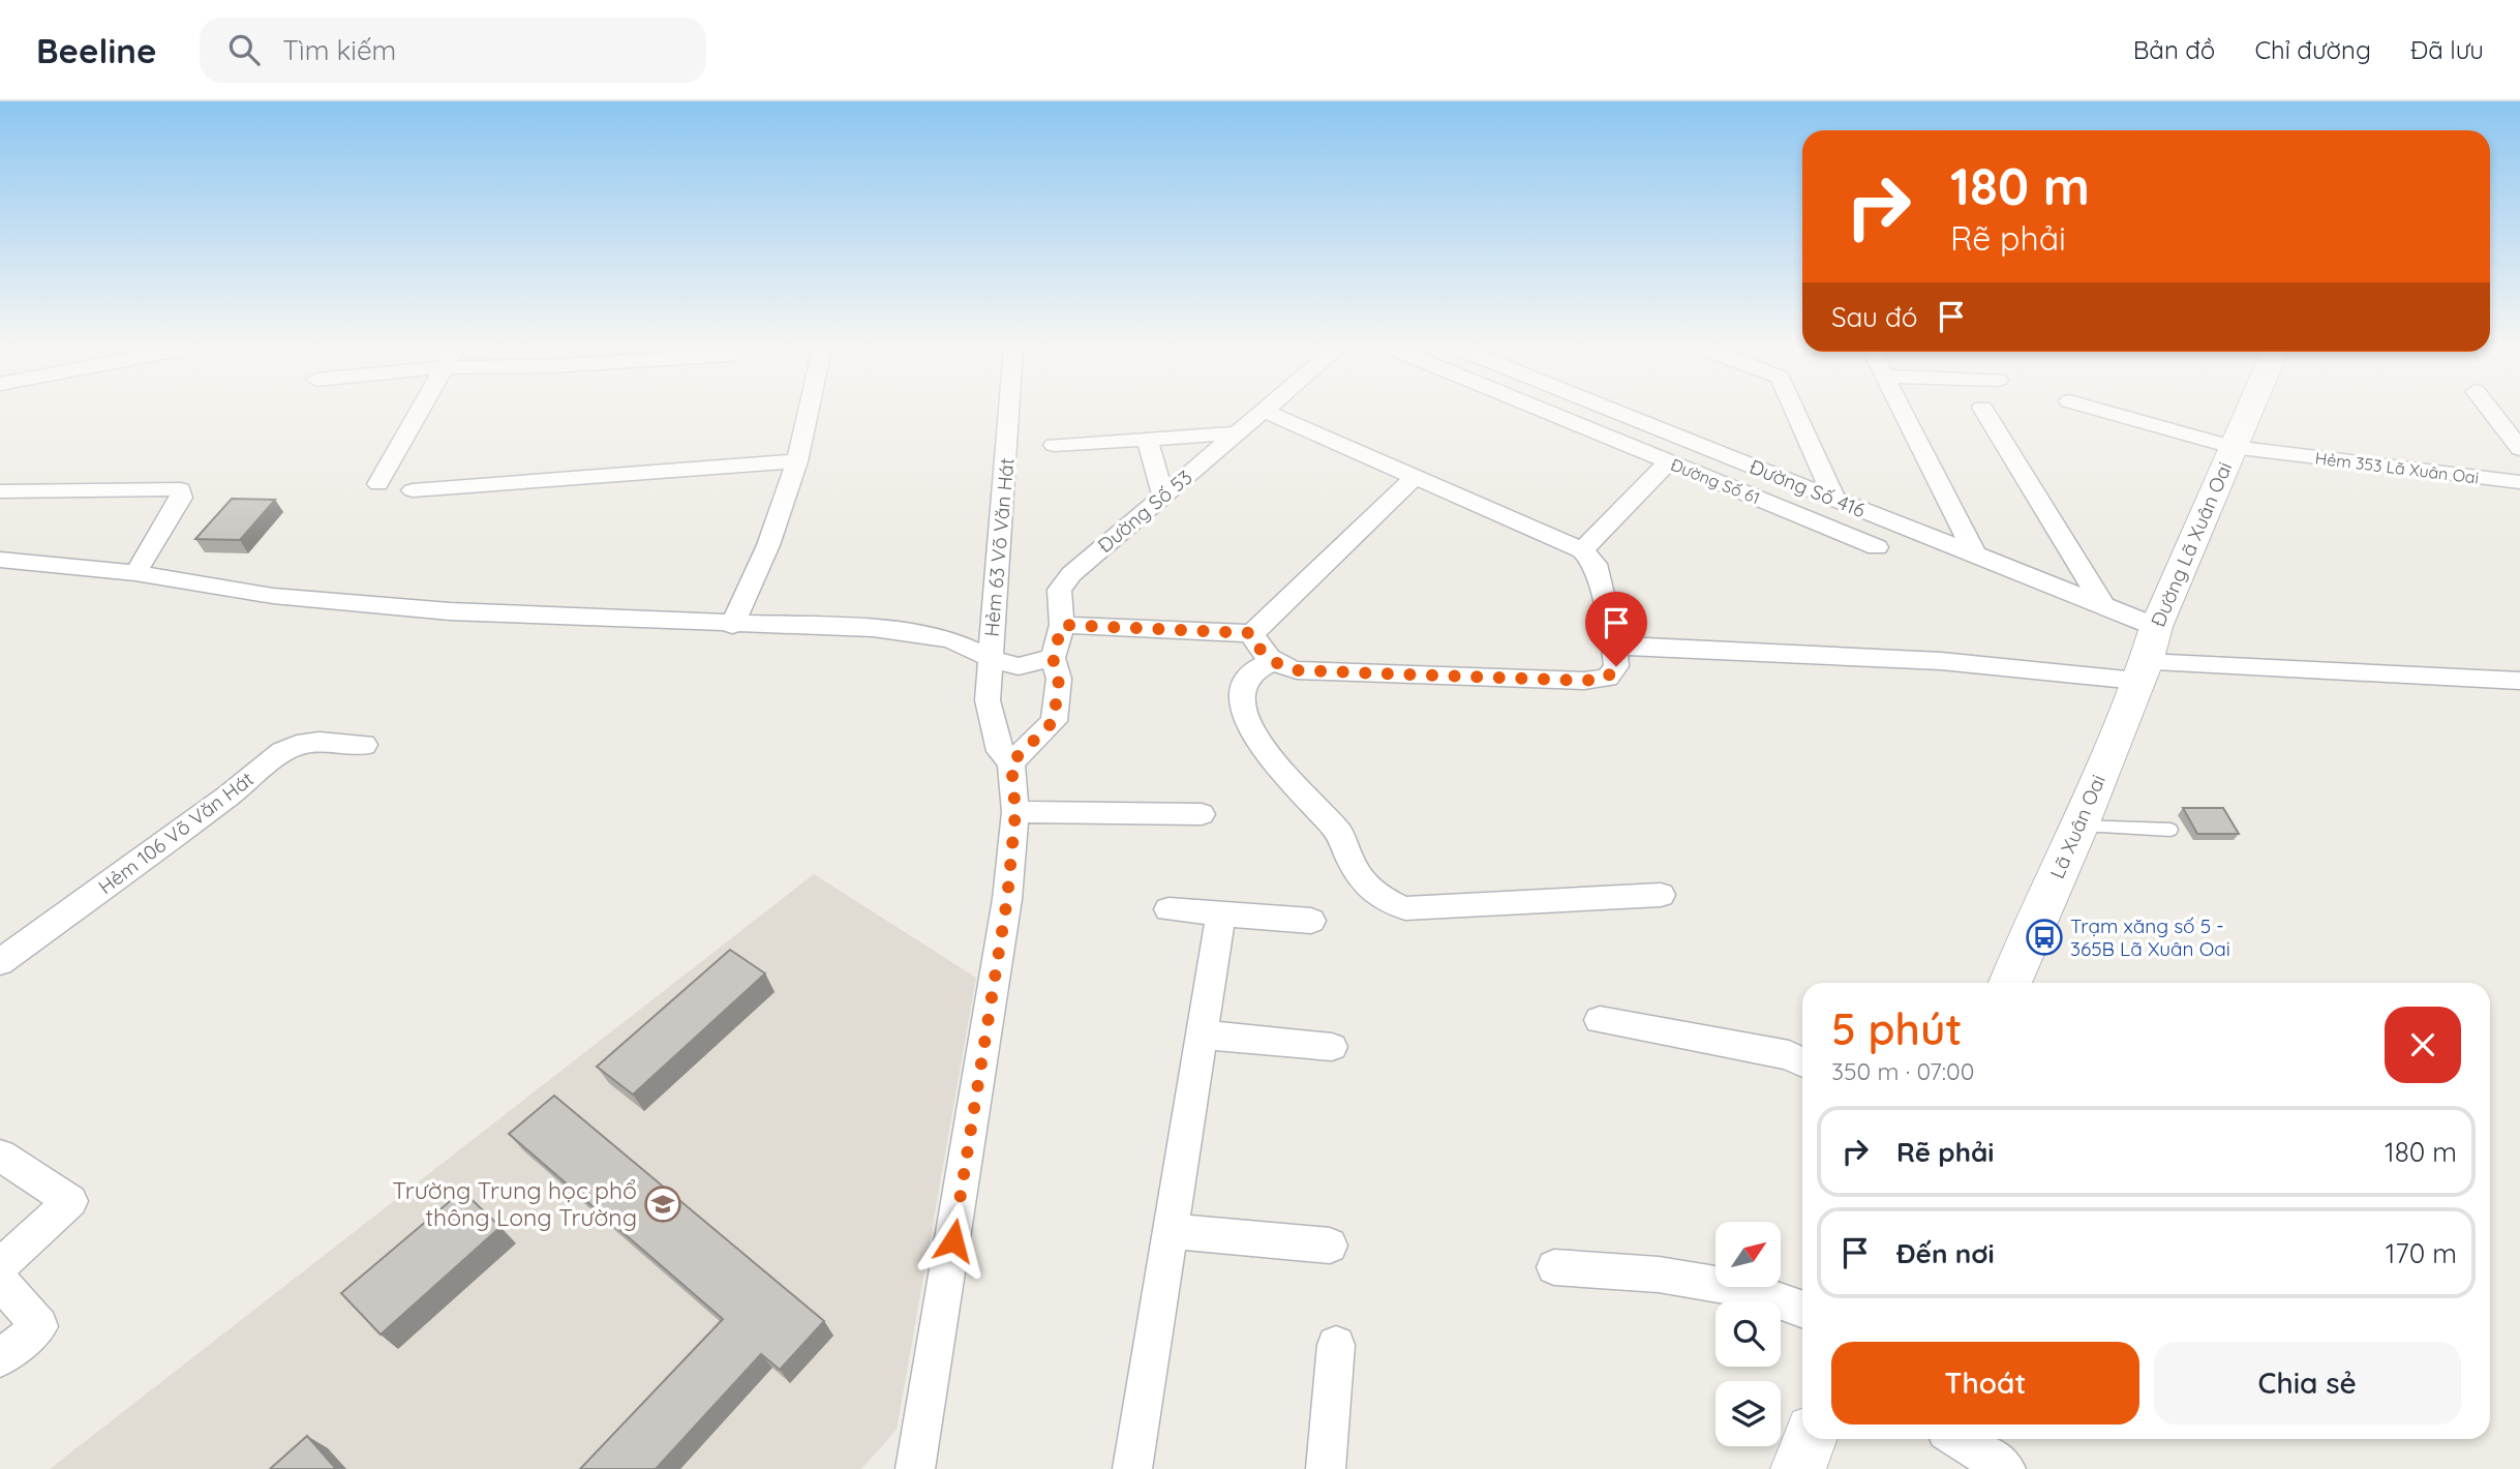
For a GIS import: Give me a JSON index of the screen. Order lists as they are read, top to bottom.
{
  "streets": {
    "main road": ["Đường Lã Xuân Oai", "Lã Xuân Oai"],
    "street": [
      "Hẻm 353 Lã Xuân Oai",
      "Đường Số 61",
      "Đường Số 416",
      "Đường Số 53",
      "Hẻm 63 Võ Văn Hát",
      "Hẻm 106 Võ Văn Hát"
    ]
  },
  "crossings": [
    ["Hẻm 353 Lã Xuân Oai", "Đường Lã Xuân Oai"],
    ["Đường Số 416", "Đường Lã Xuân Oai"],
    ["Đường Số 416", "Lã Xuân Oai"],
    ["Đường Lã Xuân Oai", "Lã Xuân Oai"]
  ],
  "places": {
    "bus stop": ["Trạm xăng số 5 - 365B Lã Xuân Oai"],
    "school or university": ["Trường Trung học phổ thông Long Trường"]
  },
  "north": "top right",
  "page": {
    "header": "Beeline",
    "search": "Tìm kiếm",
    "nav": ["Bản đồ", "Chỉ đường", "Đã lưu"],
    "turn": ["180 m", "Rẽ phải"],
    "then": "Sau đó",
    "heading": ["5 phút", "350 m · 07:00"],
    "list": [
      {
        "name": "Rẽ phải",
        "value": "180 m"
      },
      {
        "name": "Đến nơi",
        "value": "170 m"
      }
    ],
    "buttons": ["Thoát", "Chia sẻ"]
  }
}
